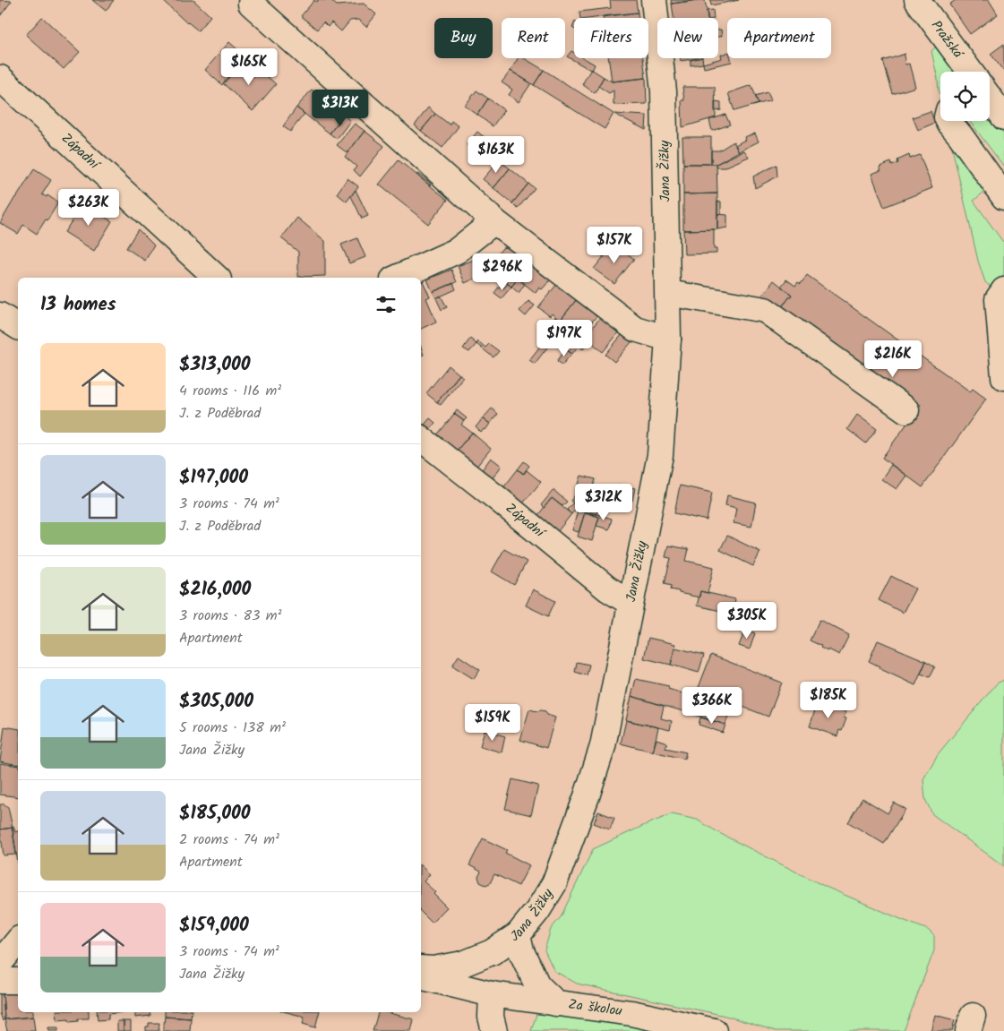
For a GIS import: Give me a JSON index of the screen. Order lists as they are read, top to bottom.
{
  "streets": {
    "street": [
      "Pražská",
      "Západní",
      "Jana Žižky",
      "Za školou"
    ]
  },
  "crossings": [
    ["Západní", "Jana Žižky"]
  ],
  "page": {
    "chip": [
      "Buy",
      "Rent",
      "Filters",
      "New",
      "Apartment"
    ],
    "price": [
      "$165K",
      "$313K",
      "$163K",
      "$263K",
      "$157K",
      "$296K",
      "$197K",
      "$216K",
      "$312K",
      "$305K",
      "$185K",
      "$366K",
      "$159K"
    ],
    "heading": "13 homes",
    "list": [
      {
        "name": "$313,000",
        "note": "4 rooms · 116 m² · J. z Poděbrad"
      },
      {
        "name": "$197,000",
        "note": "3 rooms · 74 m² · J. z Poděbrad"
      },
      {
        "name": "$216,000",
        "note": "3 rooms · 83 m² · Apartment"
      },
      {
        "name": "$305,000",
        "note": "5 rooms · 138 m² · Jana Žižky"
      },
      {
        "name": "$185,000",
        "note": "2 rooms · 74 m² · Apartment"
      },
      {
        "name": "$159,000",
        "note": "3 rooms · 74 m² · Jana Žižky"
      }
    ]
  }
}
